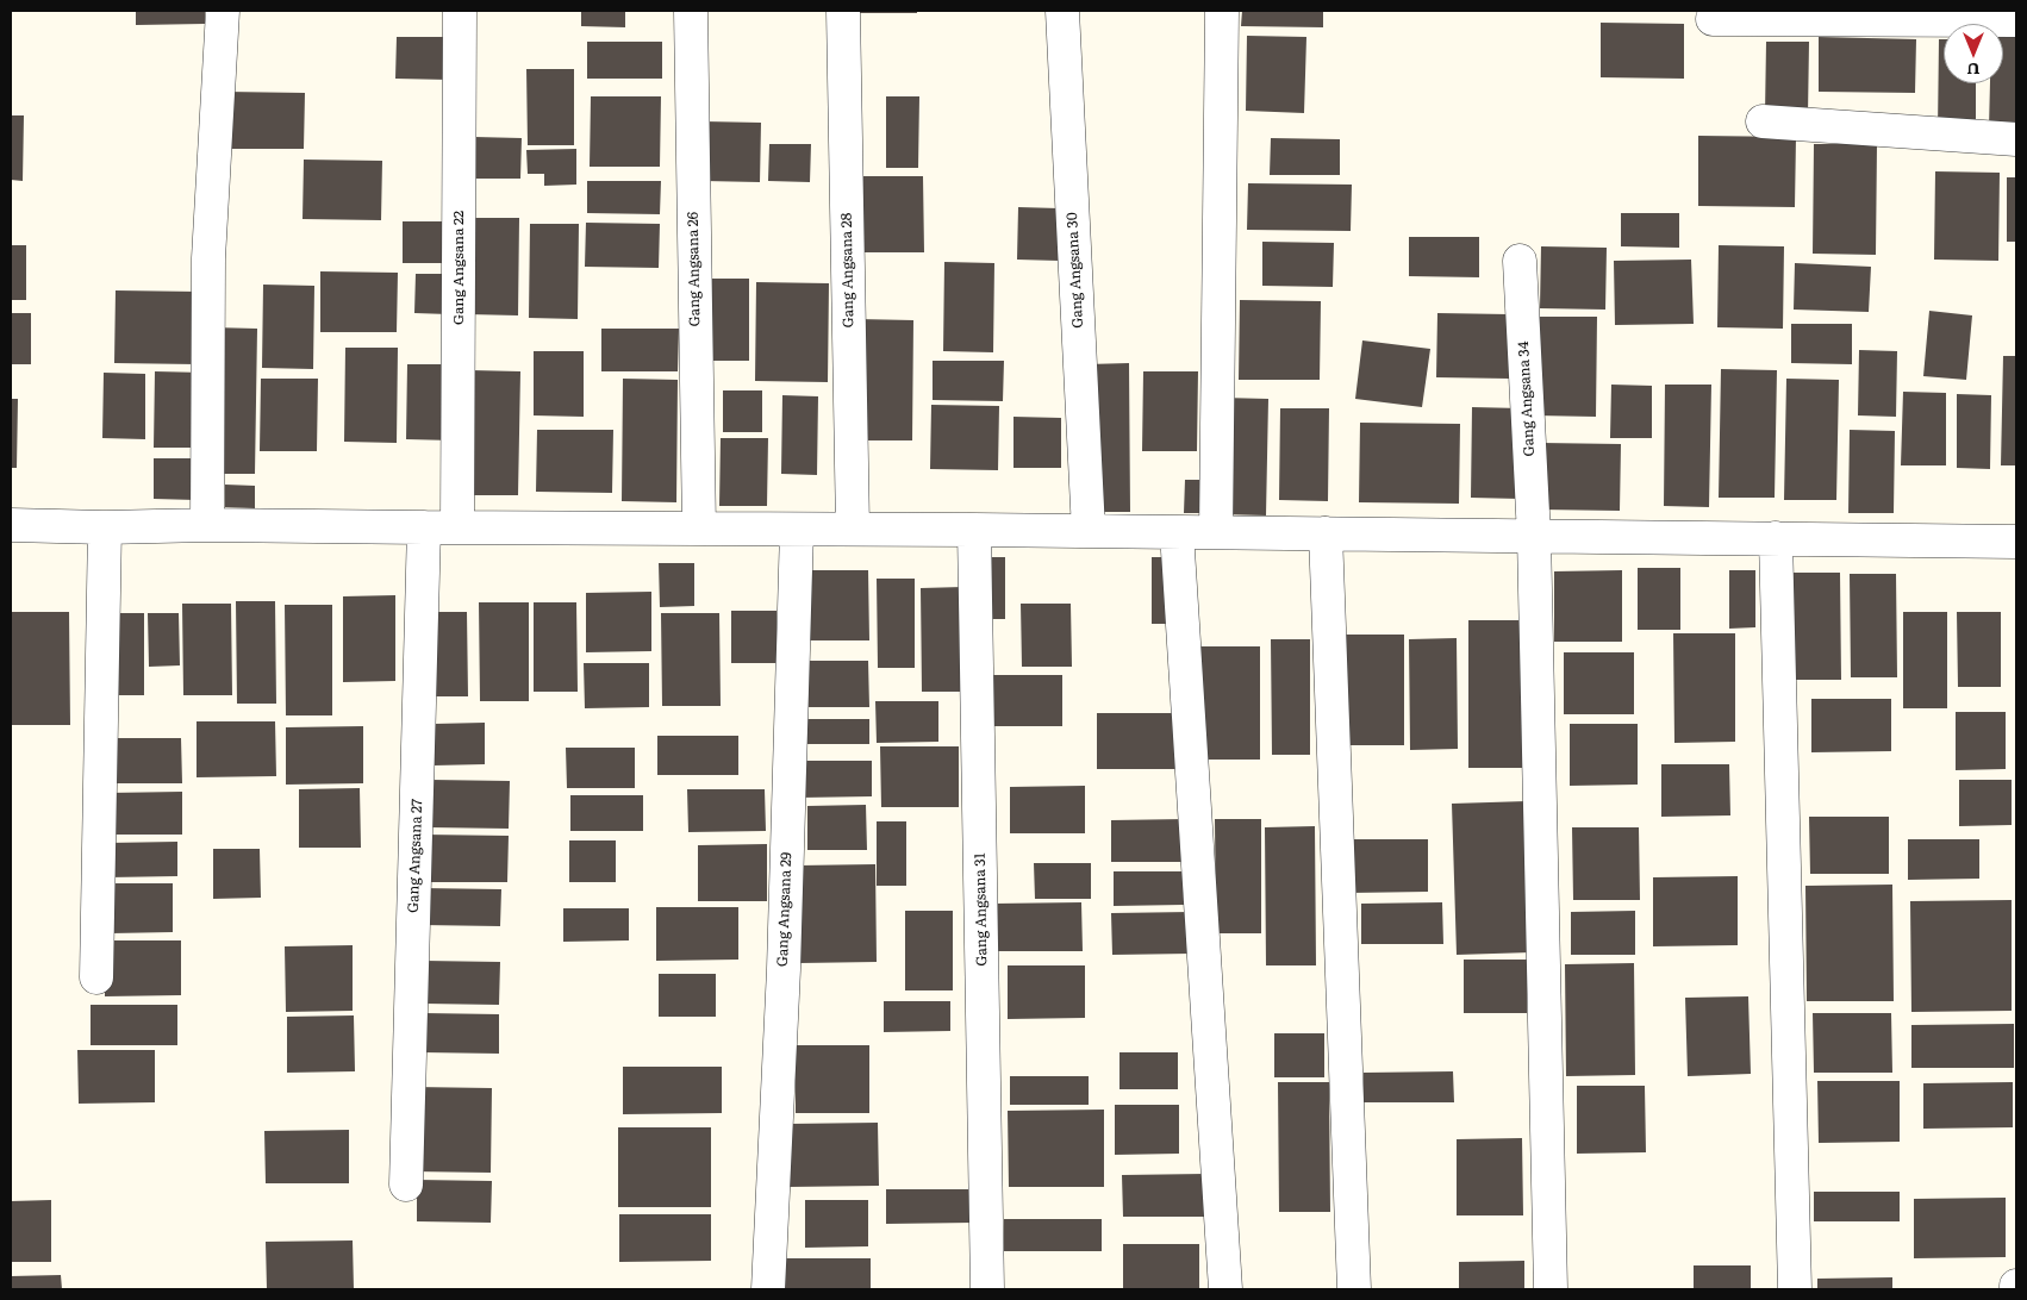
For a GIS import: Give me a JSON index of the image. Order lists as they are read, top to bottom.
{
  "streets": {
    "street": [
      "Gang Angsana 22",
      "Gang Angsana 26",
      "Gang Angsana 28",
      "Gang Angsana 30",
      "Gang Angsana 34",
      "Gang Angsana 27",
      "Gang Angsana 29",
      "Gang Angsana 31"
    ]
  },
  "north": "bottom"
}
